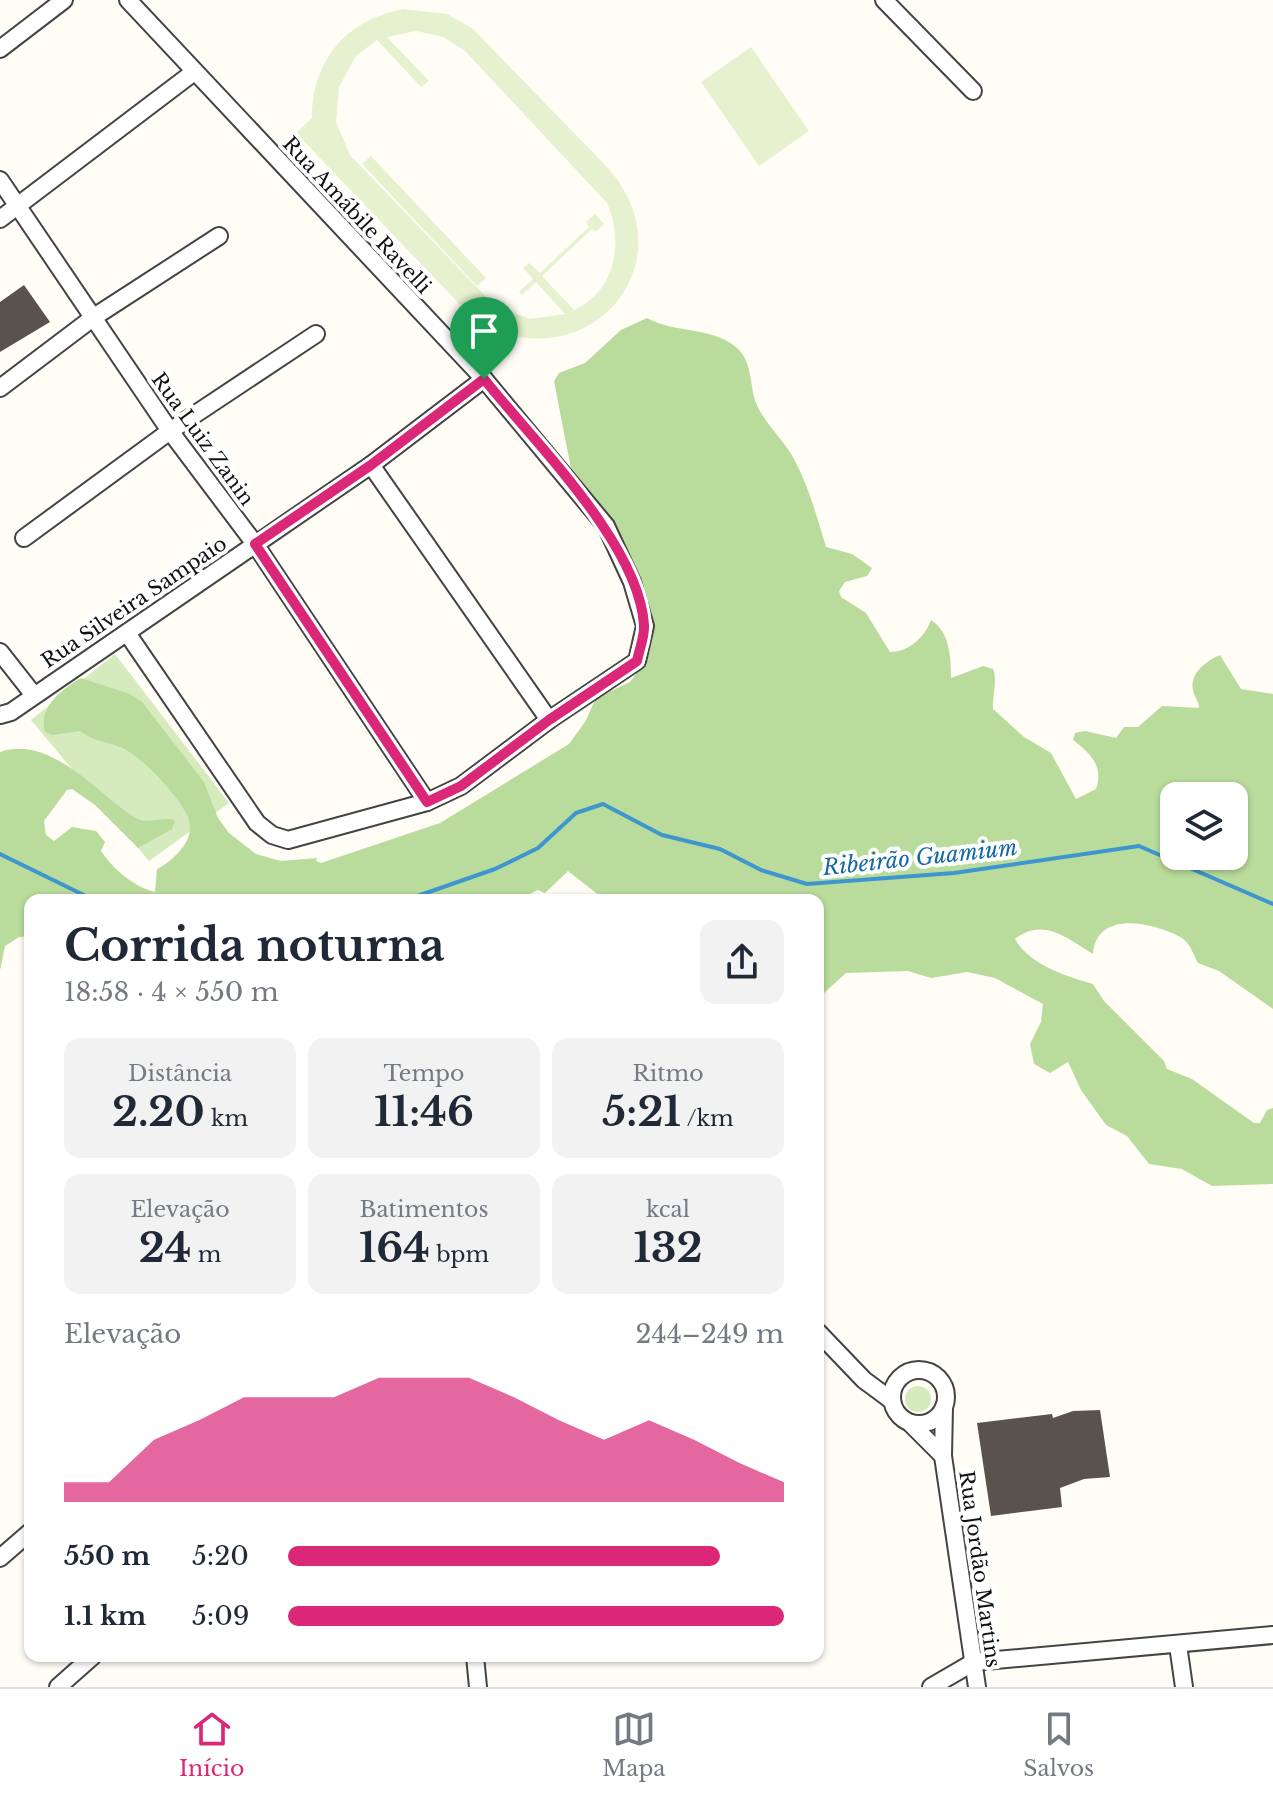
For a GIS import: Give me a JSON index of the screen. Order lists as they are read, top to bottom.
{
  "streets": {
    "street": [
      "Rua Amábile Ravelli",
      "Rua Luiz Zanin",
      "Rua Silveira Sampaio",
      "Rua Jordão Martins"
    ]
  },
  "crossings": [
    ["Rua Amábile Ravelli", "Rua Silveira Sampaio"],
    ["Rua Luiz Zanin", "Rua Silveira Sampaio"]
  ],
  "water": ["Ribeirão Guamium"],
  "page": {
    "heading": ["Corrida noturna", "18:58 · 4 × 550 m"],
    "stats": [
      ["Distância", "2.20 km"],
      ["Tempo", "11:46"],
      ["Ritmo", "5:21 /km"],
      ["Elevação", "24 m"],
      ["Batimentos", "164 bpm"],
      ["kcal", "132"]
    ],
    "chart": ["Elevação", "244–249 m"],
    "list": [
      {
        "name": "550 m",
        "note": "5:20"
      },
      {
        "name": "1.1 km",
        "note": "5:09"
      }
    ],
    "tabs": ["Início", "Mapa", "Salvos"]
  }
}
